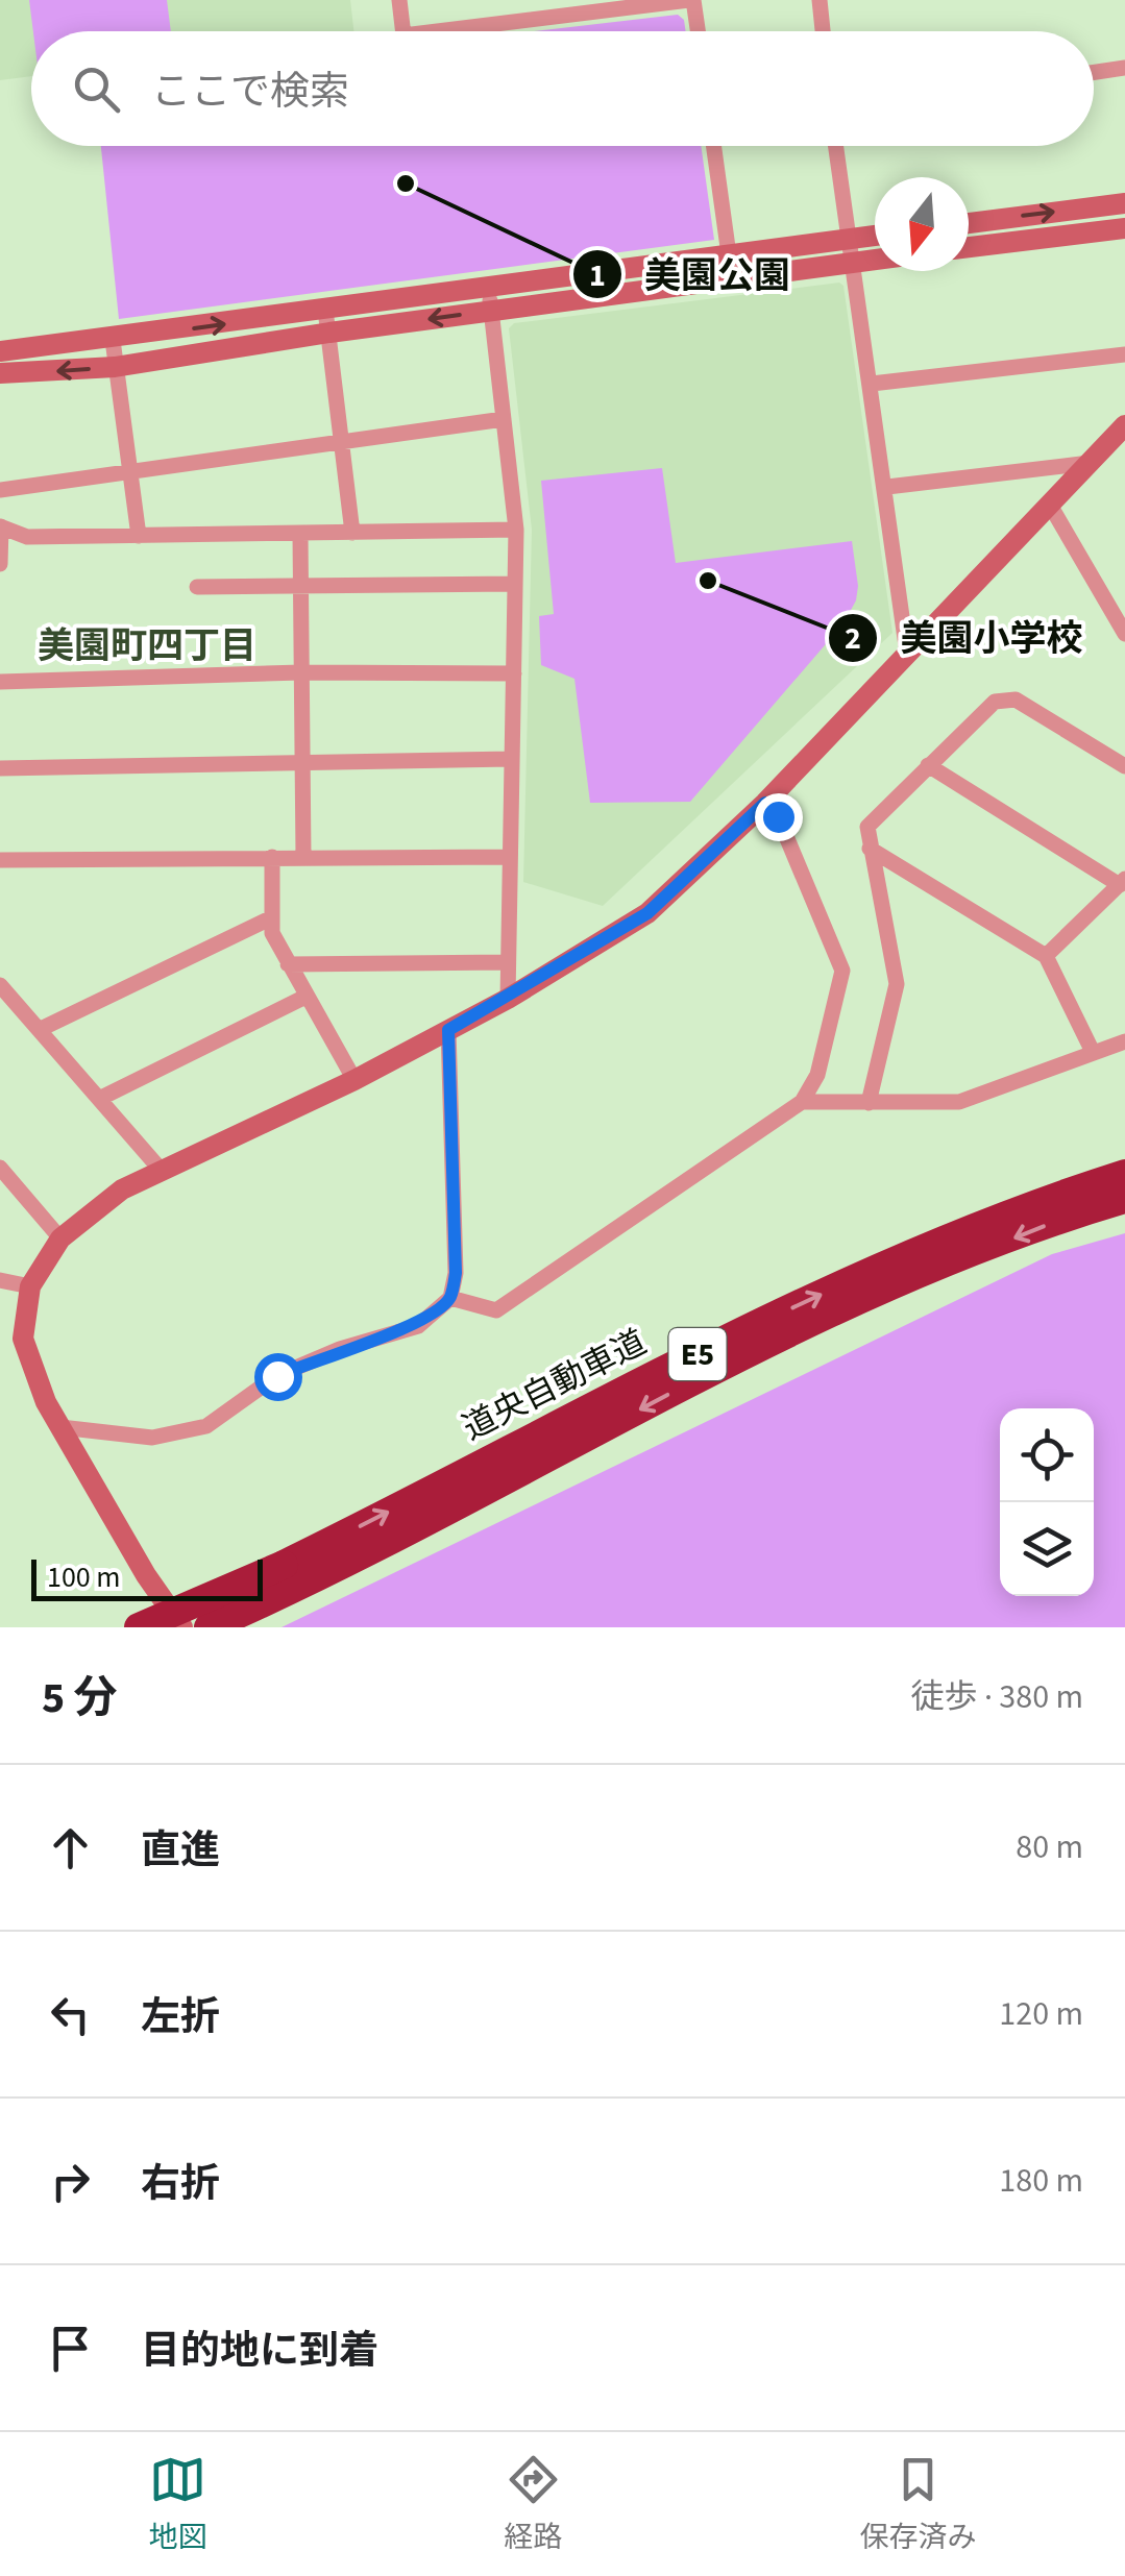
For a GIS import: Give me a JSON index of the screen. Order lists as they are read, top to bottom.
{
  "streets": {
    "highway": ["E5", "道央自動車道"]
  },
  "districts": ["美園町四丁目"],
  "places": ["美園公園", "美園小学校"],
  "scale_bar": "100 m",
  "north": "bottom",
  "page": {
    "search": "ここで検索",
    "scale": "100 m",
    "heading": ["5 分", "徒歩 · 380 m"],
    "list": [
      ["直進", "80 m"],
      ["左折", "120 m"],
      ["右折", "180 m"],
      "目的地に到着"
    ],
    "nav": ["地図", "経路", "保存済み"]
  }
}
